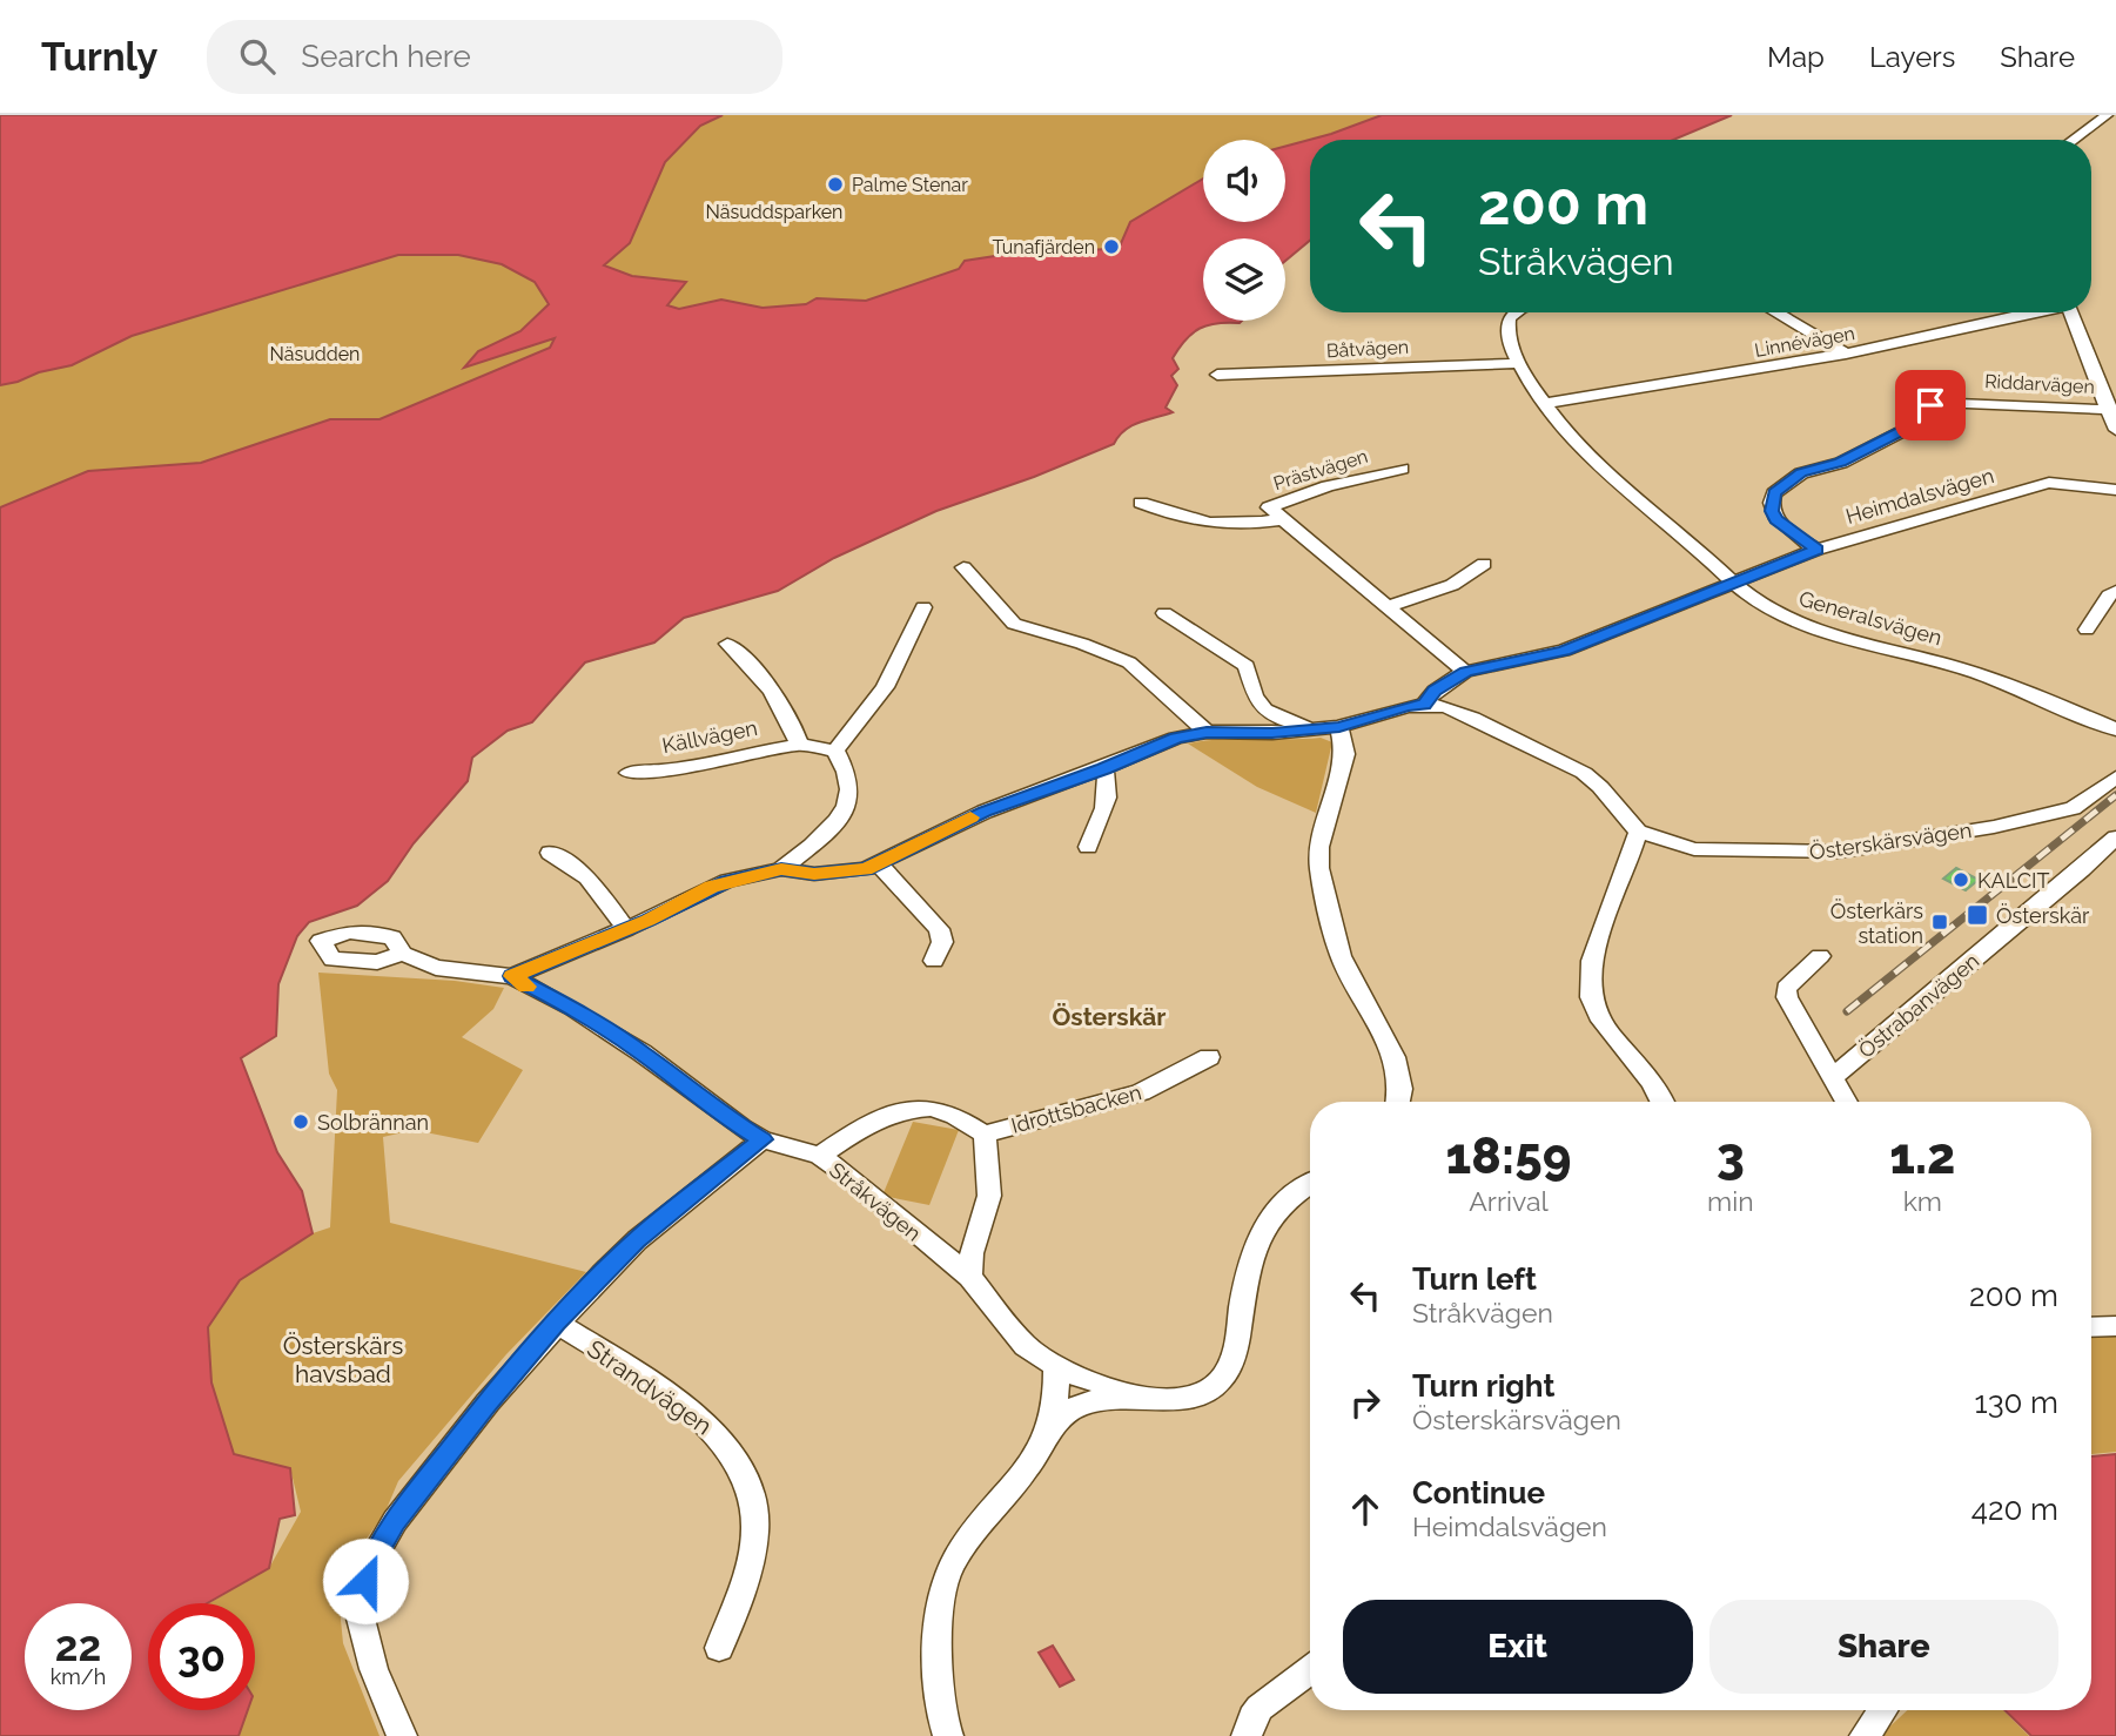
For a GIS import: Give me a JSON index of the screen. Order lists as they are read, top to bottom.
{
  "streets": {
    "street": [
      "Linnévägen",
      "Båtvägen",
      "Riddarvägen",
      "Prästvägen",
      "Heimdalsvägen",
      "Generalsvägen",
      "Källvägen",
      "Österskärsvägen",
      "Östrabanvägen",
      "Idrottsbacken",
      "Stråkvägen",
      "Strandvägen"
    ]
  },
  "crossings": [
    ["Linnévägen", "Generalsvägen"],
    ["Båtvägen", "Generalsvägen"],
    ["Riddarvägen", "Heimdalsvägen"],
    ["Prästvägen", "Heimdalsvägen"],
    ["Heimdalsvägen", "Generalsvägen"],
    ["Idrottsbacken", "Stråkvägen"]
  ],
  "districts": ["Österskär"],
  "parks": ["Näsuddsparken", "Näsudden", "Österskärs havsbad"],
  "places": {
    "other": [
      "Palme Stenar",
      "Tunafjärden",
      "KALCIT",
      "Solbrännan"
    ],
    "transit": ["Österskär", "Österkärs station"]
  },
  "page": {
    "header": "Turnly",
    "search": "Search here",
    "nav": ["Map", "Layers", "Share"],
    "turn": ["200 m", "Stråkvägen"],
    "eta": [
      "18:59",
      "Arrival",
      "3",
      "min",
      "1.2",
      "km"
    ],
    "list": [
      {
        "name": "Turn left",
        "note": "Stråkvägen",
        "value": "200 m"
      },
      {
        "name": "Turn right",
        "note": "Österskärsvägen",
        "value": "130 m"
      },
      {
        "name": "Continue",
        "note": "Heimdalsvägen",
        "value": "420 m"
      }
    ],
    "buttons": ["Exit", "Share"],
    "speed": "22 km/h",
    "limit": "30"
  }
}
